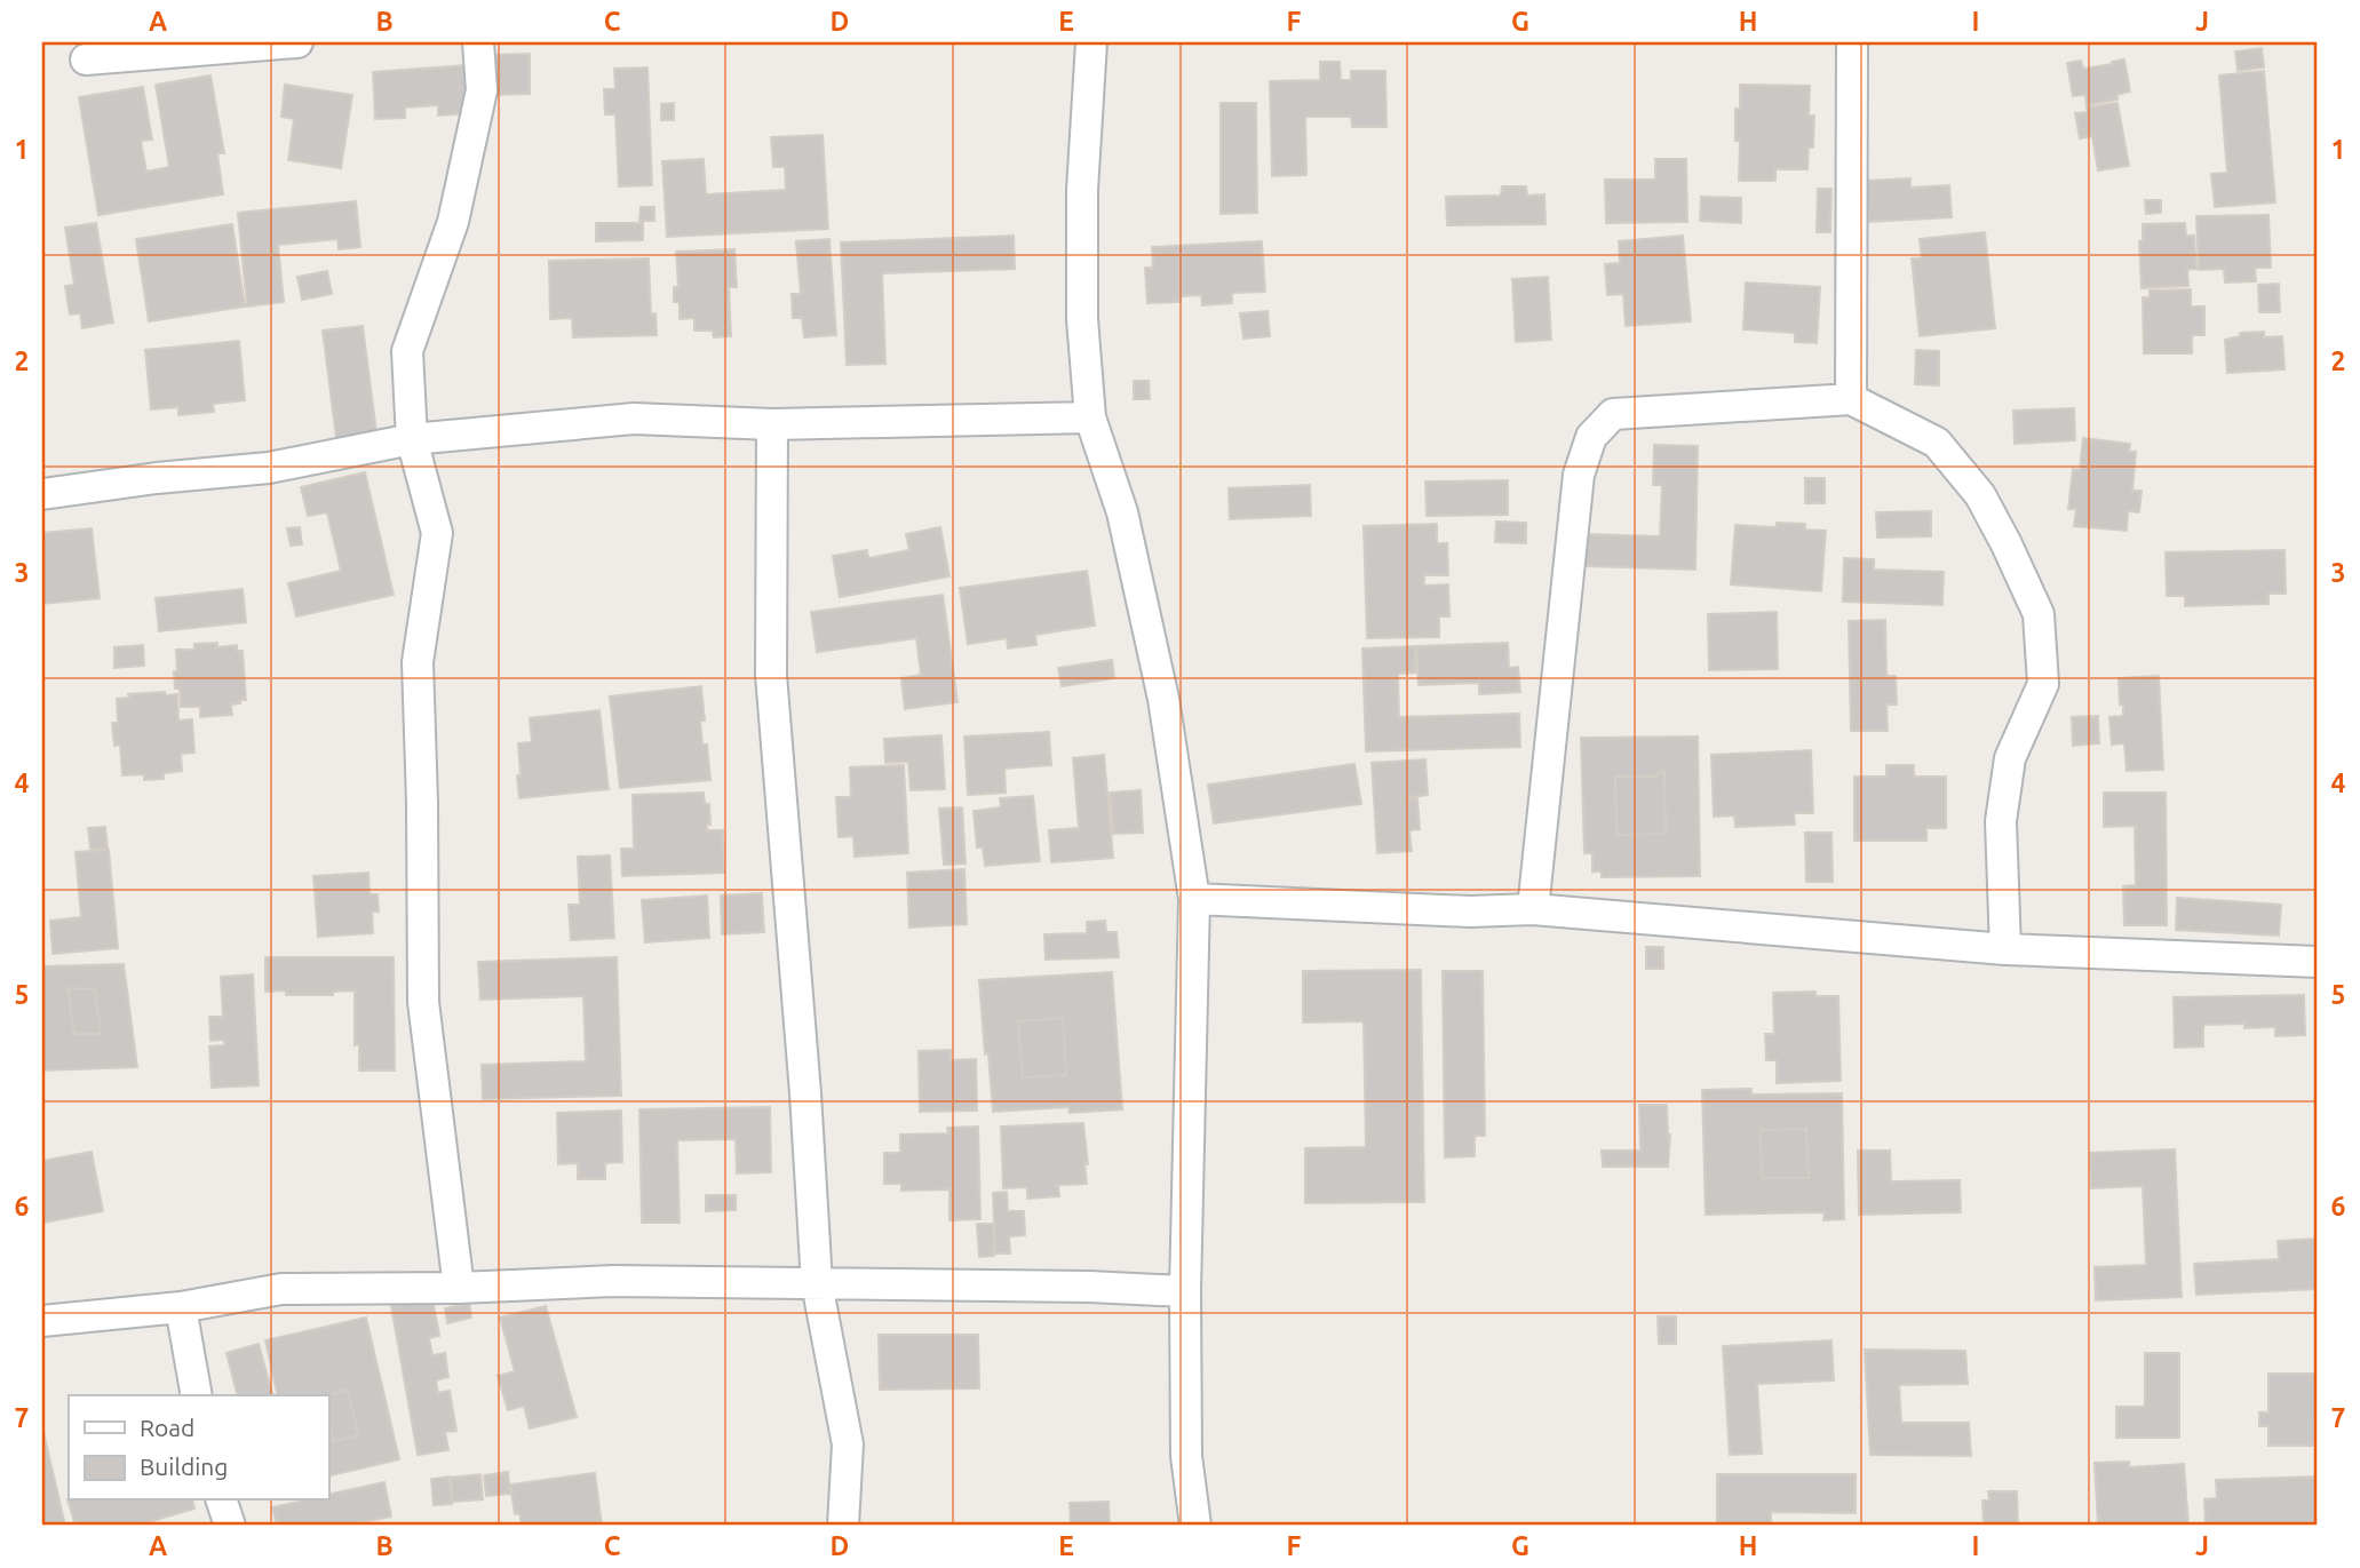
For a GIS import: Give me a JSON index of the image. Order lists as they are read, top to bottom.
{
  "legend": ["Road", "Building"],
  "grid": {
    "columns": [
      "A",
      "B",
      "C",
      "D",
      "E",
      "F",
      "G",
      "H",
      "I",
      "J"
    ],
    "rows": [
      "1",
      "2",
      "3",
      "4",
      "5",
      "6",
      "7"
    ]
  }
}
